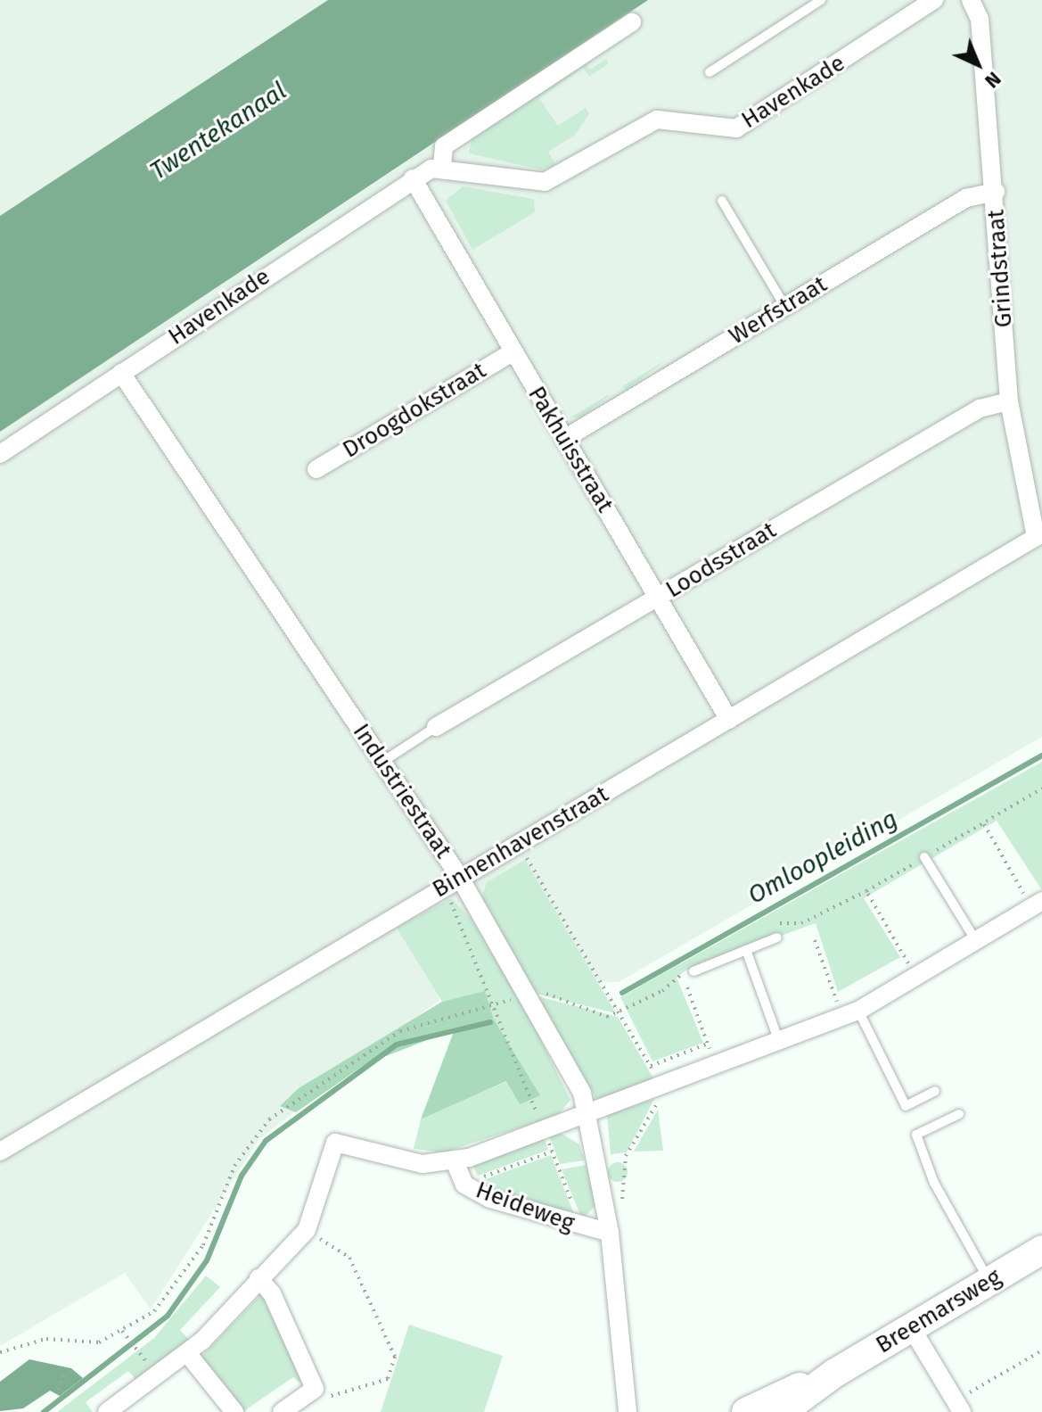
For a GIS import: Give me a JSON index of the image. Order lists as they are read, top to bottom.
{
  "streets": {
    "main road": ["Breemarsweg"],
    "street": [
      "Havenkade",
      "Grindstraat",
      "Werfstraat",
      "Droogdokstraat",
      "Pakhuisstraat",
      "Loodsstraat",
      "Industriestraat",
      "Binnenhavenstraat",
      "Heideweg"
    ]
  },
  "crossings": [
    ["Havenkade", "Pakhuisstraat"],
    ["Havenkade", "Industriestraat"],
    ["Grindstraat", "Werfstraat"],
    ["Grindstraat", "Loodsstraat"],
    ["Grindstraat", "Binnenhavenstraat"],
    ["Werfstraat", "Pakhuisstraat"],
    ["Droogdokstraat", "Pakhuisstraat"],
    ["Pakhuisstraat", "Loodsstraat"],
    ["Pakhuisstraat", "Binnenhavenstraat"],
    ["Industriestraat", "Binnenhavenstraat"],
    ["Industriestraat", "Heideweg"]
  ],
  "water": ["Twentekanaal", "Omloopleiding"],
  "north": "bottom right"
}
